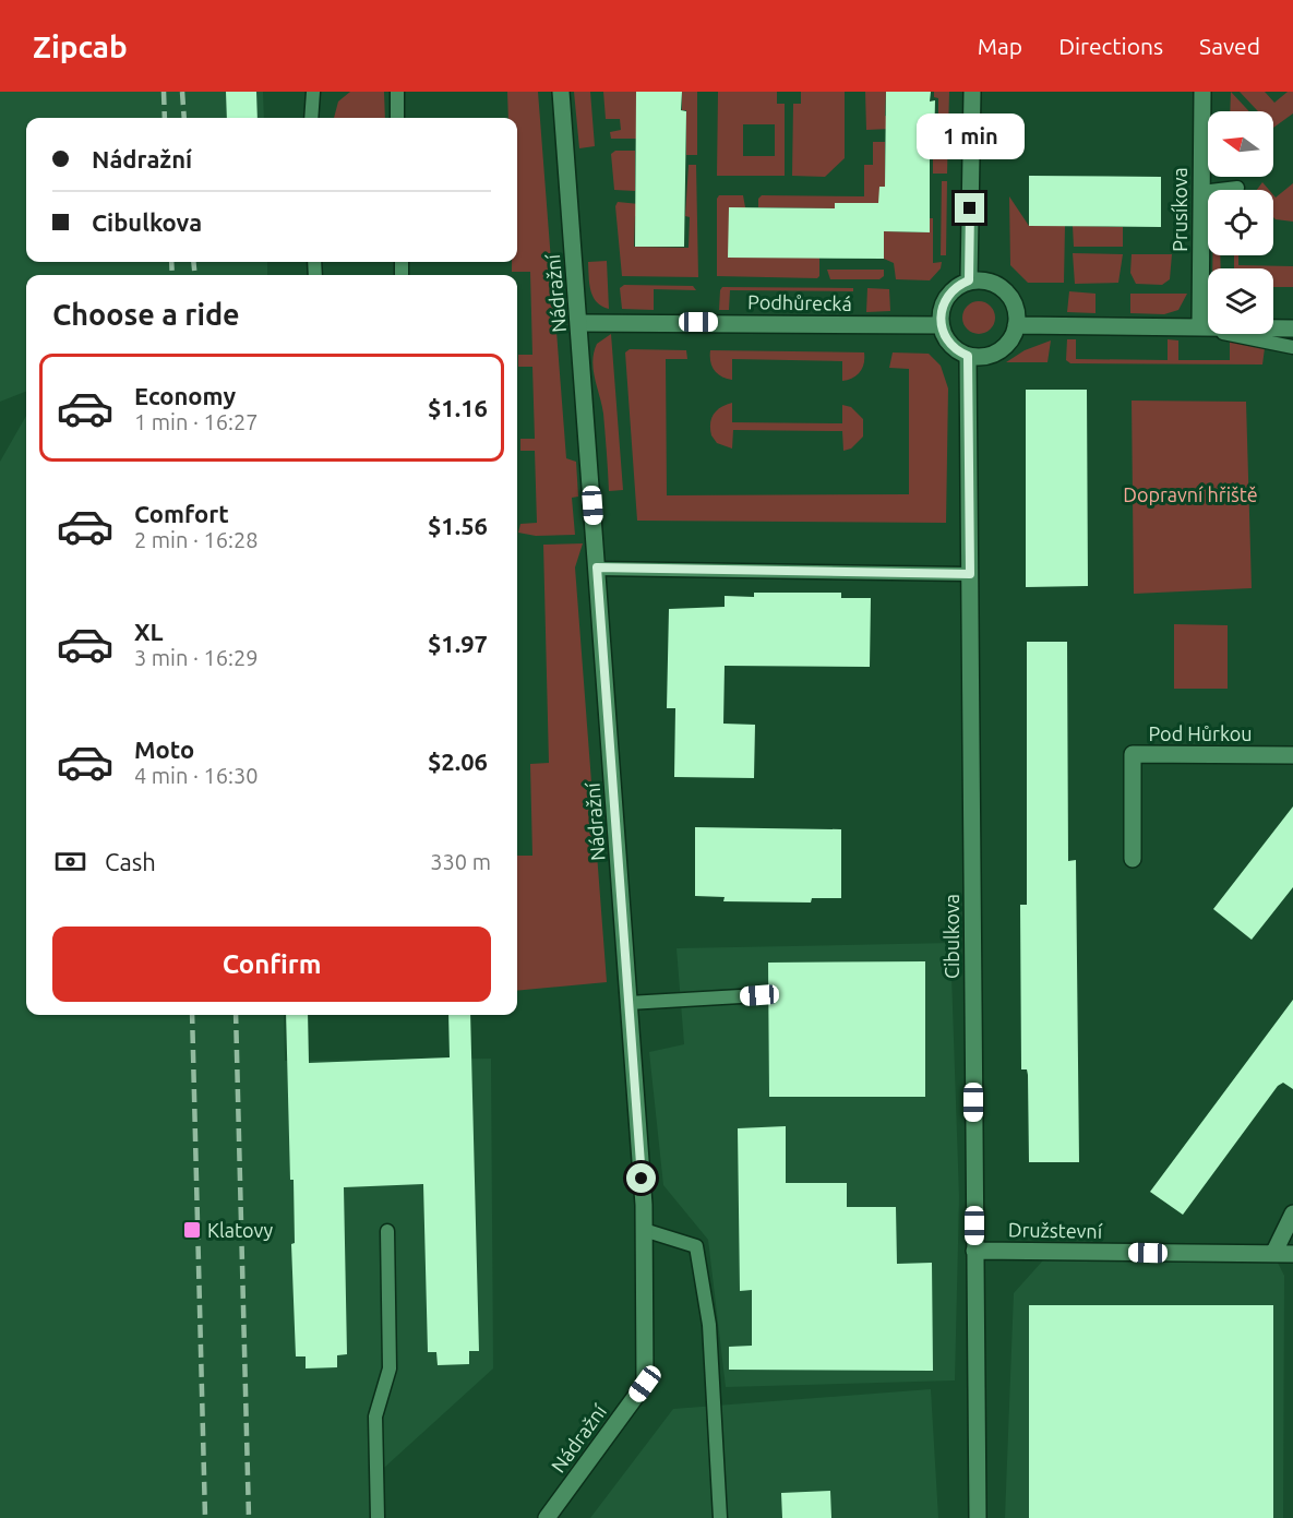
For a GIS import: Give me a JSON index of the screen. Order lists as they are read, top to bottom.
{
  "streets": {
    "street": [
      "Prusíkova",
      "Nádražní",
      "Podhůrecká",
      "Pod Hůrkou",
      "Cibulkova",
      "Družstevní"
    ]
  },
  "crossings": [
    ["Nádražní", "Podhůrecká"],
    ["Podhůrecká", "Cibulkova"],
    ["Cibulkova", "Družstevní"]
  ],
  "parks": ["Dopravní hřiště"],
  "places": {
    "transit": ["Klatovy"]
  },
  "north": "left",
  "page": {
    "header": "Zipcab",
    "nav": ["Map", "Directions", "Saved"],
    "bubble": "1 min",
    "banner": ["Nádražní", "Cibulkova"],
    "heading": "Choose a ride",
    "list": [
      {
        "name": "Economy",
        "note": "1 min · 16:27",
        "value": "$1.16"
      },
      {
        "name": "Comfort",
        "note": "2 min · 16:28",
        "value": "$1.56"
      },
      {
        "name": "XL",
        "note": "3 min · 16:29",
        "value": "$1.97"
      },
      {
        "name": "Moto",
        "note": "4 min · 16:30",
        "value": "$2.06"
      }
    ],
    "pay": ["Cash", "330 m"],
    "buttons": "Confirm"
  }
}
